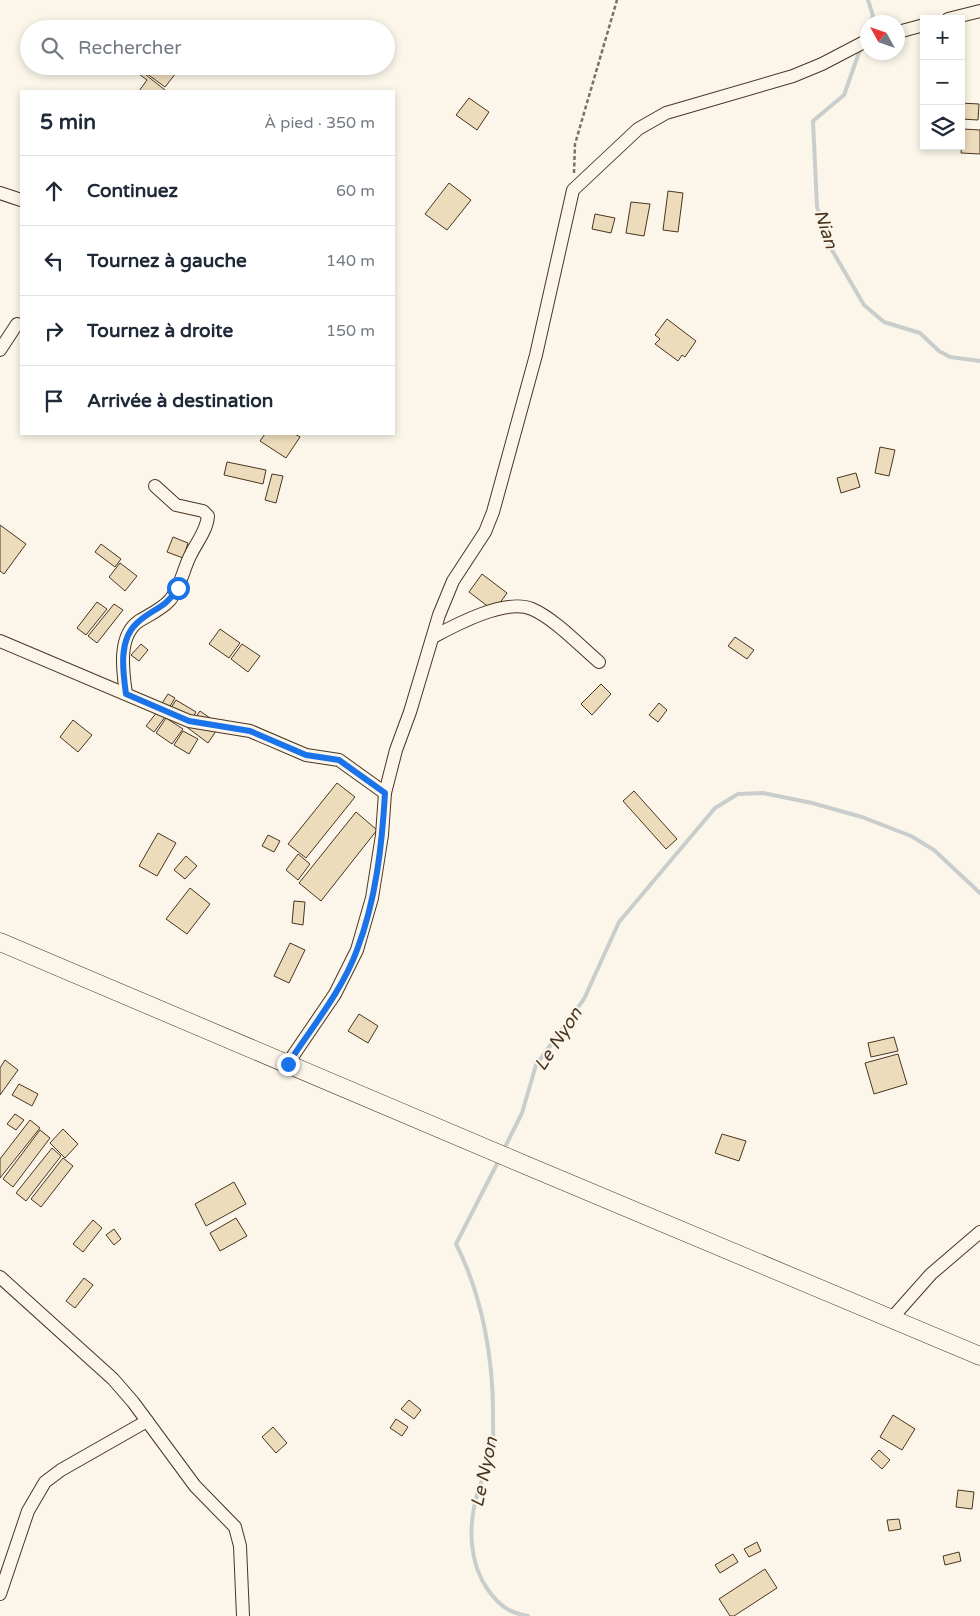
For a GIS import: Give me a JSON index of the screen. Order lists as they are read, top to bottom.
{
  "water": ["Nian", "Le Nyon"],
  "north": "top left",
  "page": {
    "map_buttons": ["+", "−"],
    "search": "Rechercher",
    "heading": ["5 min", "À pied · 350 m"],
    "list": [
      ["Continuez", "60 m"],
      ["Tournez à gauche", "140 m"],
      ["Tournez à droite", "150 m"],
      "Arrivée à destination"
    ]
  }
}
